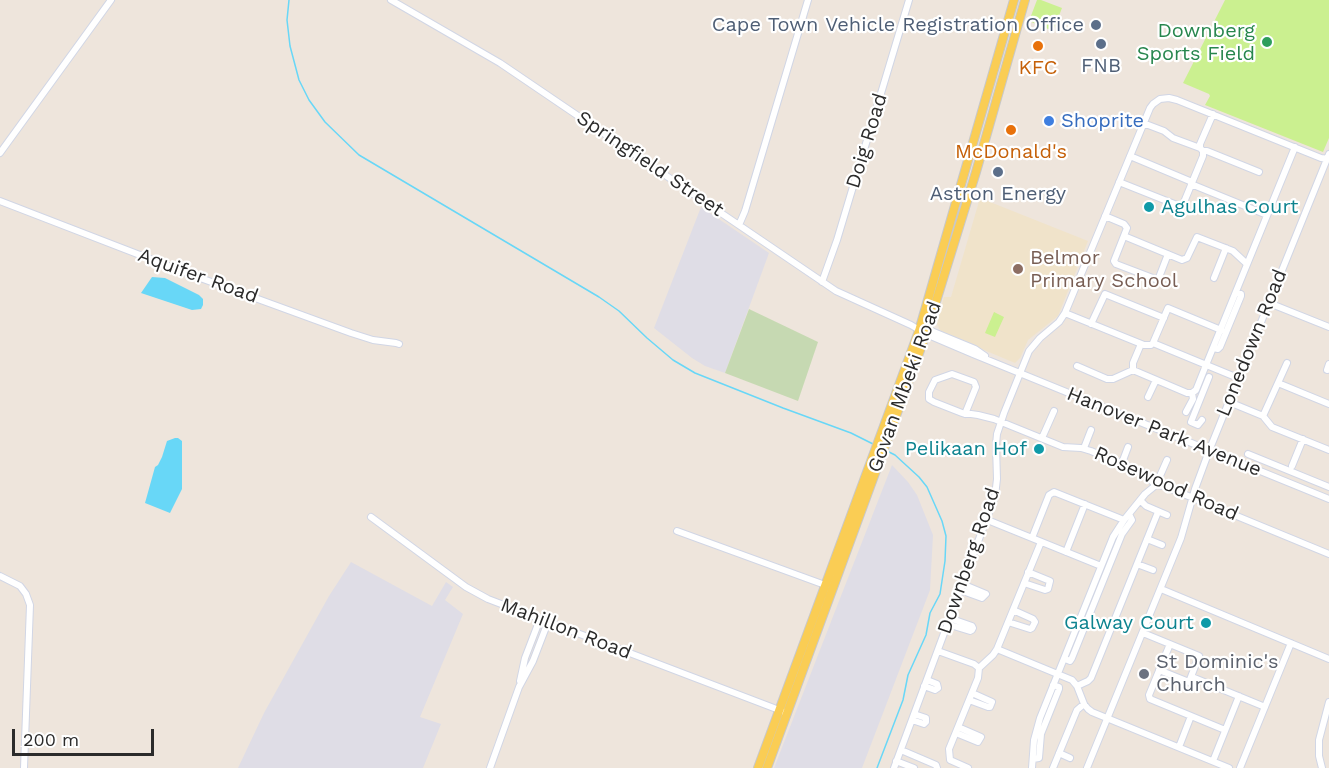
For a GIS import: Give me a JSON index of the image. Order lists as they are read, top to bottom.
{
  "streets": {
    "main road": ["Govan Mbeki Road"],
    "street": [
      "Doig Road",
      "Springfield Street",
      "Aquifer Road",
      "Lonedown Road",
      "Hanover Park Avenue",
      "Rosewood Road",
      "Downberg Road",
      "Mahillon Road"
    ]
  },
  "crossings": [
    ["Doig Road", "Springfield Street"],
    ["Springfield Street", "Govan Mbeki Road"],
    ["Springfield Street", "Hanover Park Avenue"],
    ["Lonedown Road", "Hanover Park Avenue"],
    ["Lonedown Road", "Rosewood Road"],
    ["Lonedown Road", "Downberg Road"],
    ["Govan Mbeki Road", "Hanover Park Avenue"],
    ["Govan Mbeki Road", "Mahillon Road"],
    ["Hanover Park Avenue", "Downberg Road"],
    ["Rosewood Road", "Downberg Road"]
  ],
  "places": [
    "Cape Town Vehicle Registration Office",
    "Downberg Sports Field",
    "FNB",
    "KFC",
    "Shoprite",
    "McDonald's",
    "Astron Energy",
    "Agulhas Court",
    "Belmor Primary School",
    "Pelikaan Hof",
    "Galway Court",
    "St Dominic's Church"
  ],
  "scale_bar": "200 m"
}
